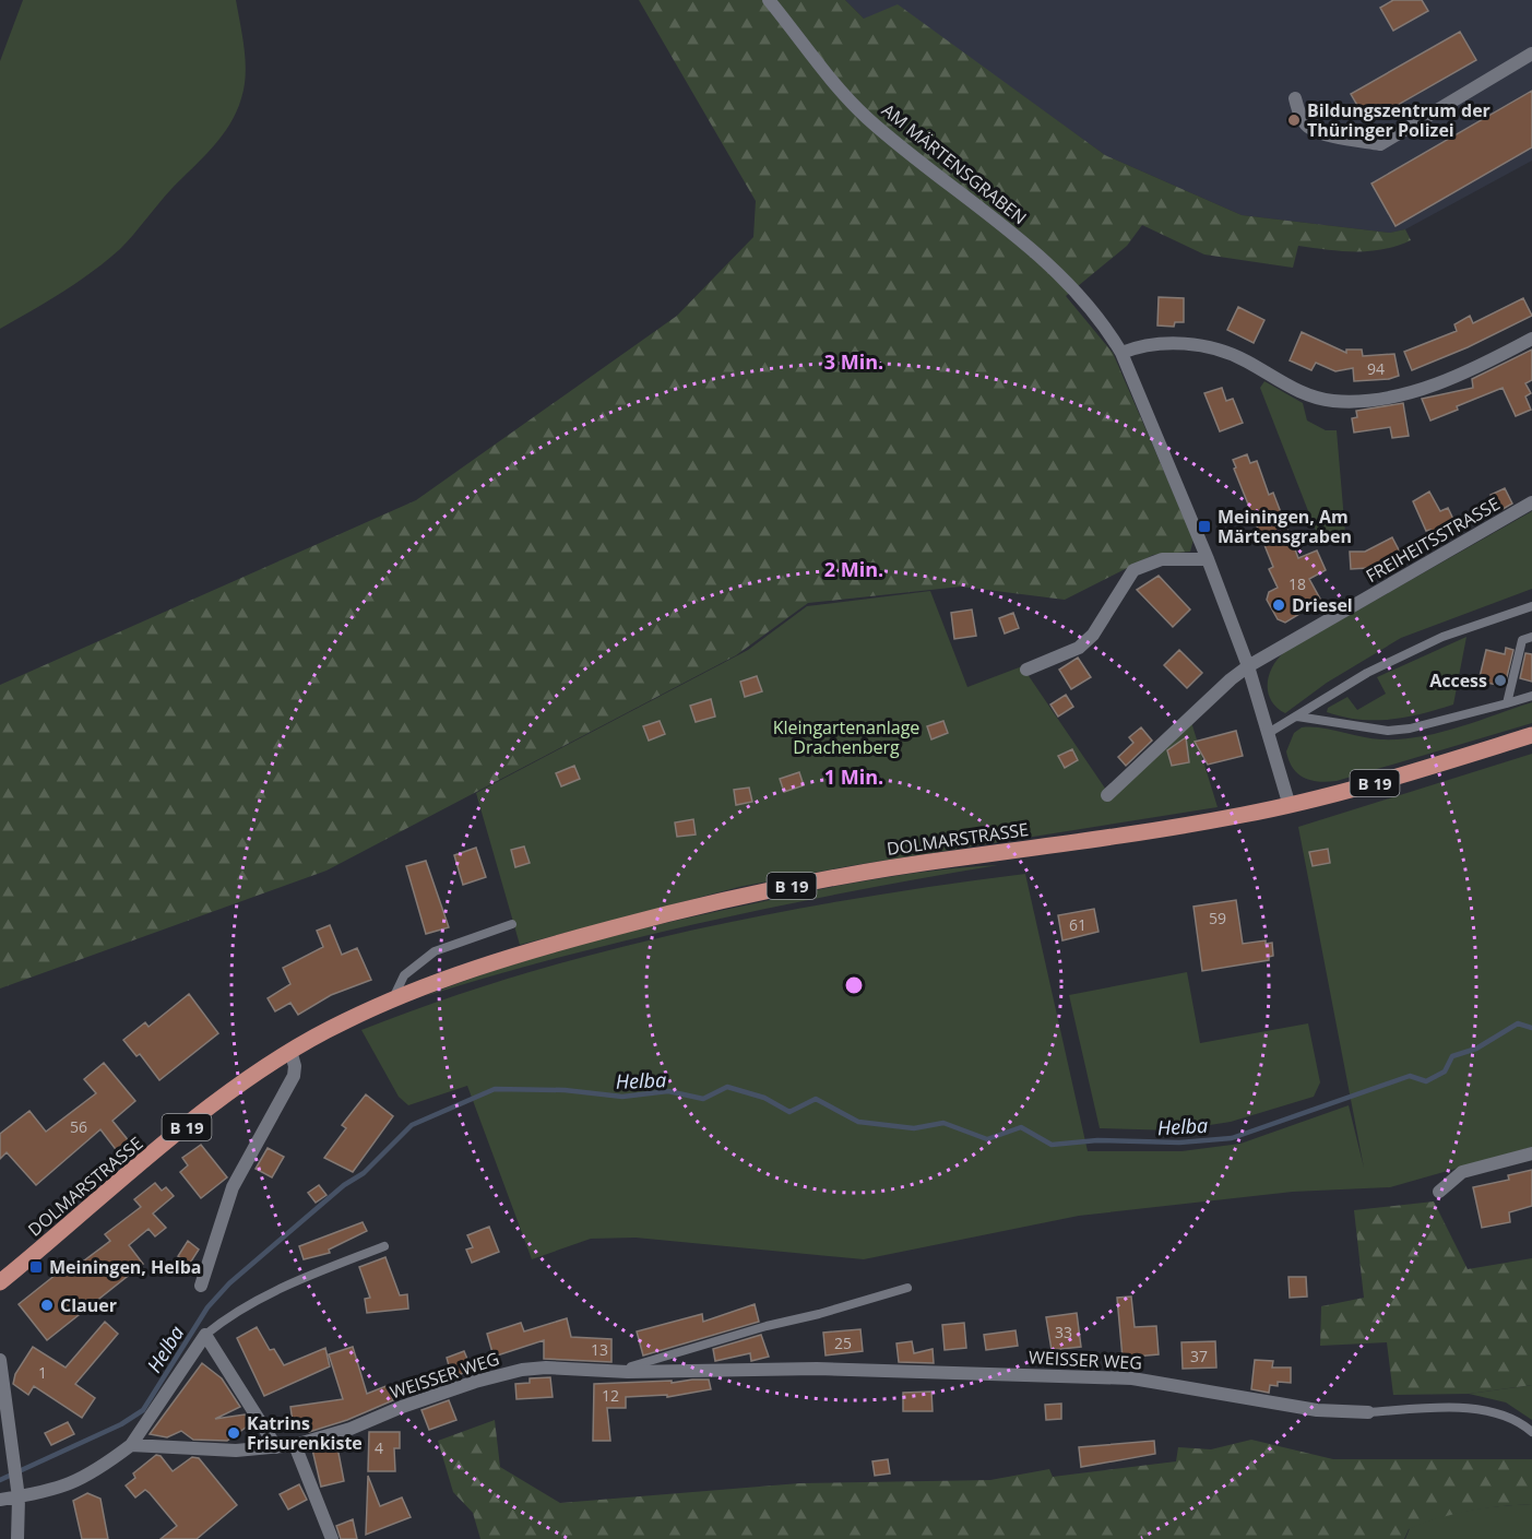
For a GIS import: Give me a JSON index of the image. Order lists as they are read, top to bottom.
{
  "streets": {
    "main road": ["B 19", "DOLMARSTRASSE"],
    "street": ["AM MÄRTENSGRABEN", "FREIHEITSSTRASSE", "WEISSER WEG"]
  },
  "water": ["Helba"],
  "parks": ["Kleingartenanlage Drachenberg"],
  "places": {
    "other": [
      "Bildungszentrum der Thüringer Polizei",
      "Driesel",
      "Access",
      "Clauer",
      "Katrins Frisurenkiste"
    ],
    "transit": ["Meiningen, Am Märtensgraben", "Meiningen, Helba"]
  },
  "house_numbers": [
    "94",
    "18",
    "59",
    "61",
    "56",
    "33",
    "25",
    "13",
    "37",
    "1",
    "12",
    "4"
  ],
  "rings": ["3 Min.", "2 Min.", "1 Min."]
}
